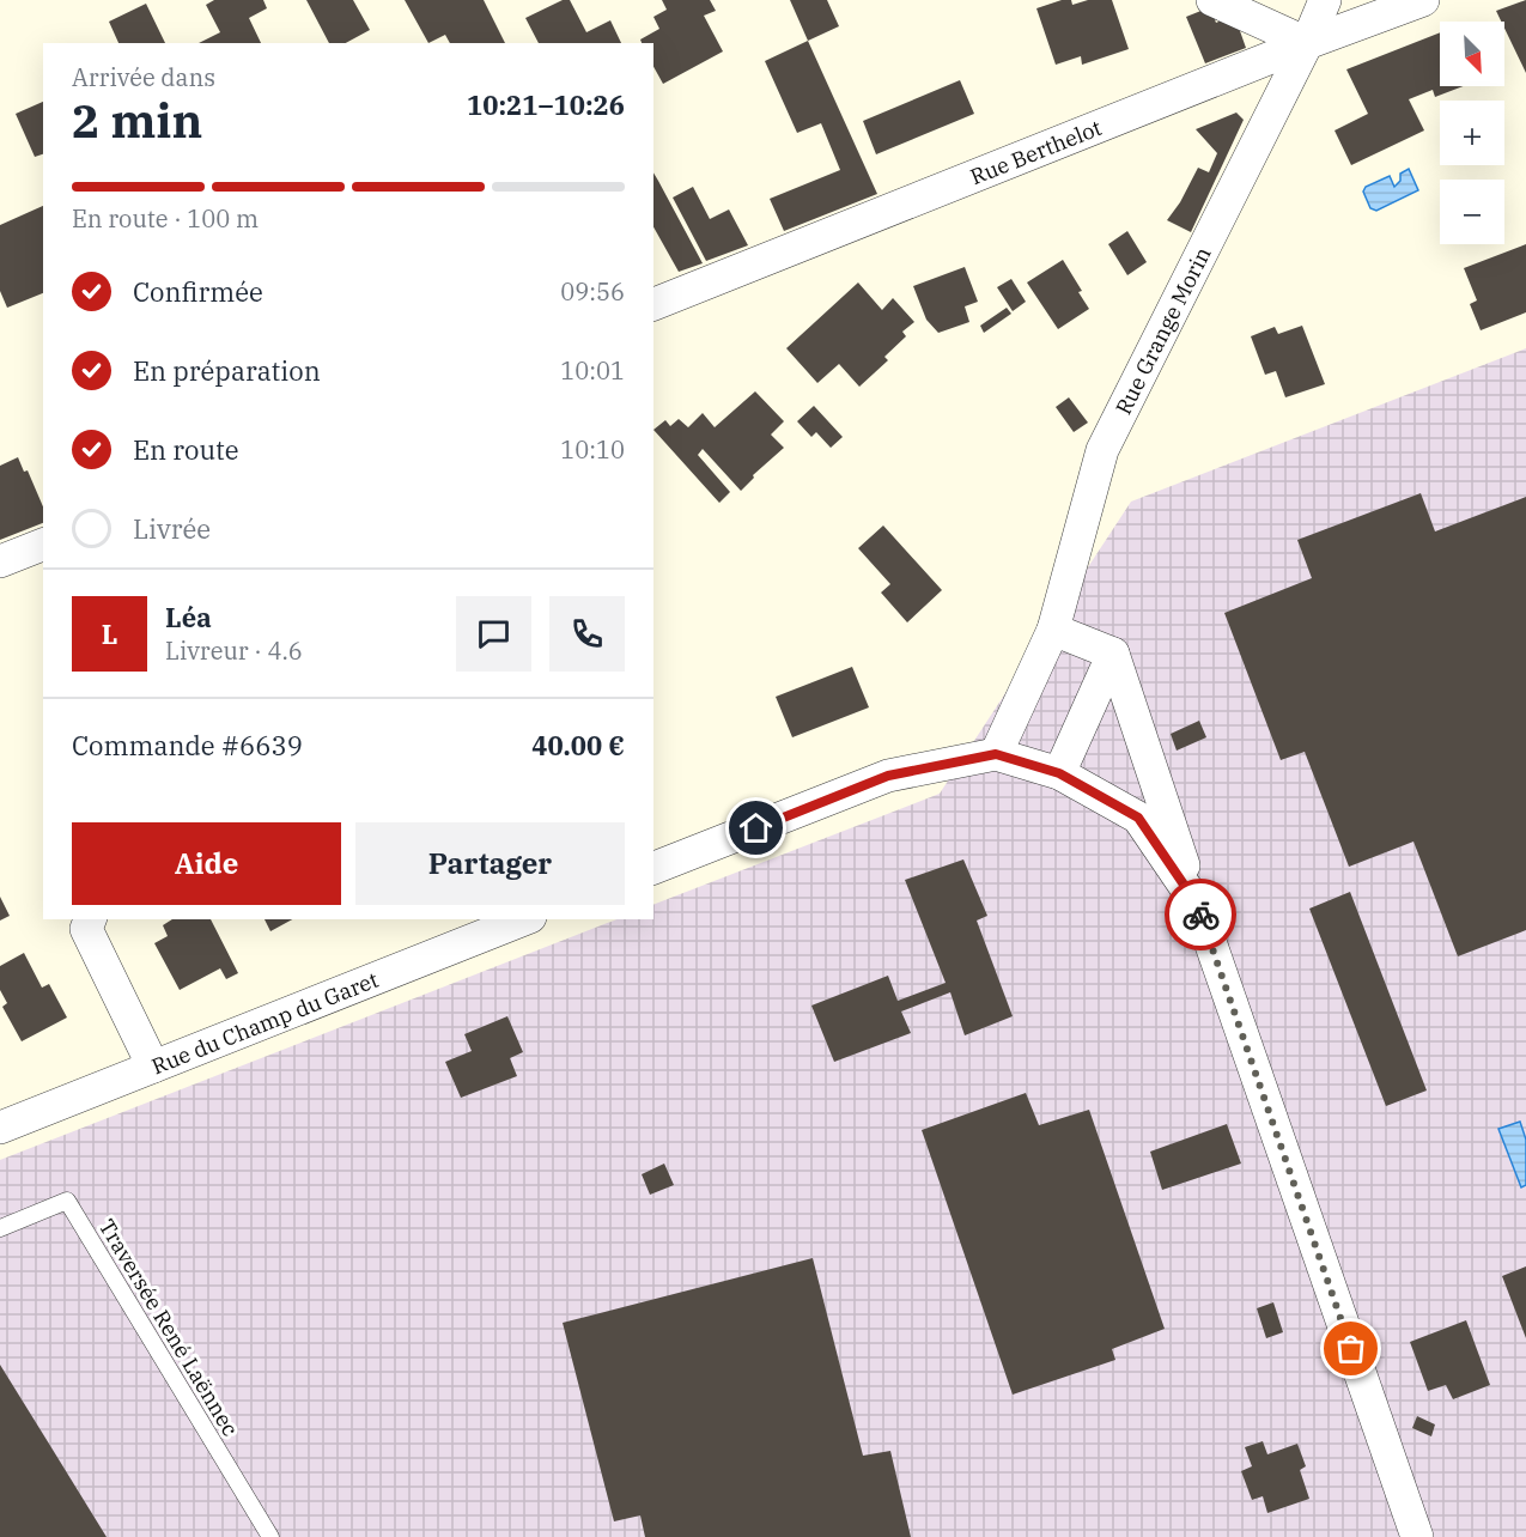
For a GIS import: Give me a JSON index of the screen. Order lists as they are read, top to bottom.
{
  "streets": {
    "street": ["Rue Berthelot", "Rue Grange Morin", "Rue du Champ du Garet"],
    "lane": ["Traversée René Laënnec"]
  },
  "crossings": [
    ["Rue Berthelot", "Rue Grange Morin"]
  ],
  "north": "bottom right",
  "page": {
    "map_buttons": ["+", "−"],
    "heading": ["2 min", "Arrivée dans", "10:21–10:26"],
    "panel": [
      "Léa",
      "Livreur · 4.6",
      "Commande #6639",
      "40.00 €"
    ],
    "bar": "En route · 100 m",
    "list": [
      ["Confirmée", "09:56"],
      ["En préparation", "10:01"],
      ["En route", "10:10"],
      "Livrée"
    ],
    "round": "L",
    "buttons": ["Aide", "Partager"]
  }
}
